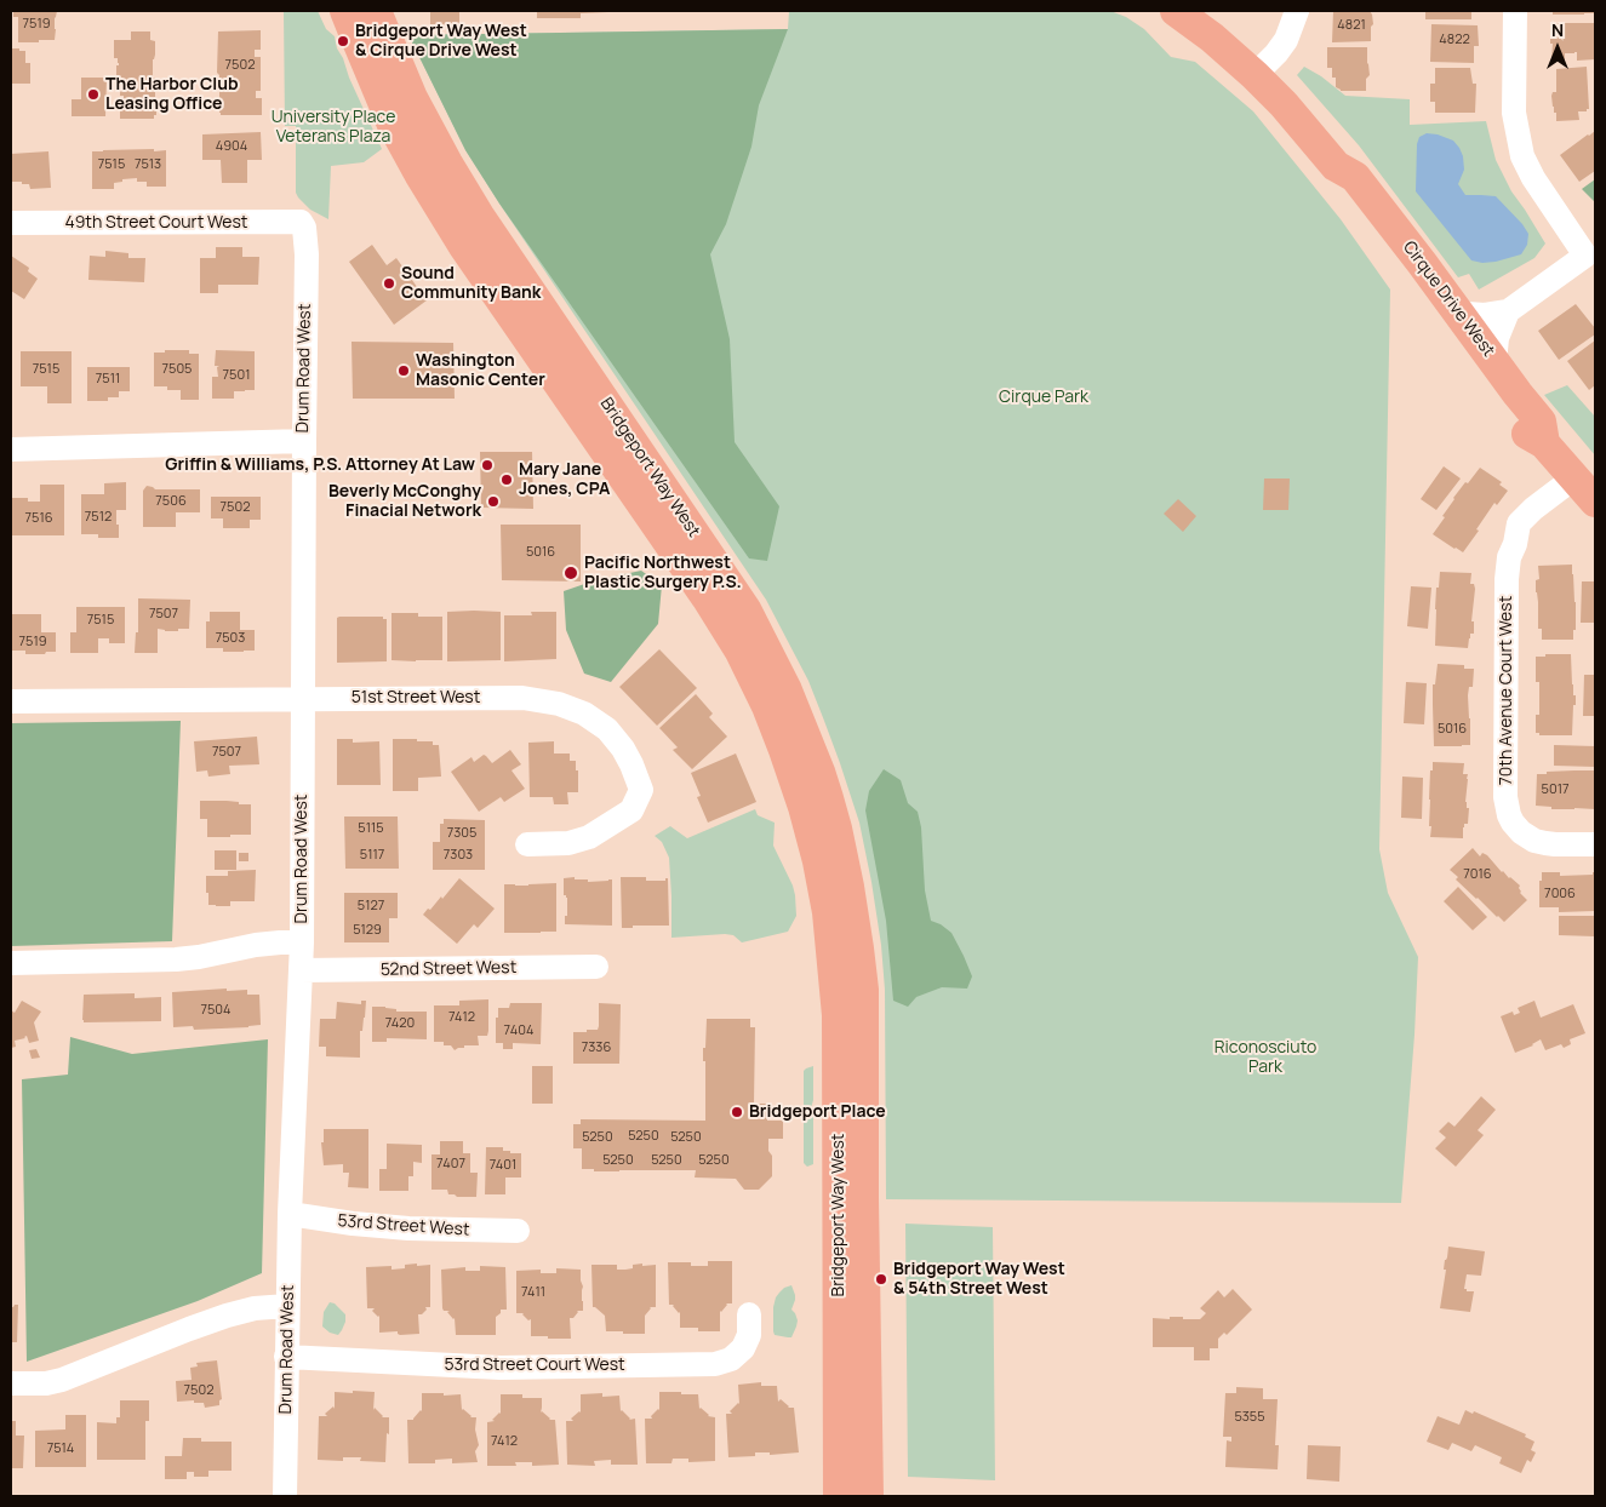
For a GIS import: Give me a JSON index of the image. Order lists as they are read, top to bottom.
{
  "streets": {
    "main road": ["Cirque Drive West", "Bridgeport Way West"],
    "street": [
      "49th Street Court West",
      "Drum Road West",
      "70th Avenue Court West",
      "51st Street West",
      "52nd Street West",
      "53rd Street West",
      "53rd Street Court West"
    ]
  },
  "crossings": [
    ["49th Street Court West", "Drum Road West"],
    ["Cirque Drive West", "70th Avenue Court West"],
    ["Drum Road West", "51st Street West"],
    ["Drum Road West", "52nd Street West"],
    ["Drum Road West", "53rd Street West"],
    ["Drum Road West", "53rd Street Court West"]
  ],
  "parks": ["University Place Veterans Plaza", "Cirque Park", "Riconosciuto Park"],
  "places": [
    "Bridgeport Way West & Cirque Drive West",
    "The Harbor Club Leasing Office",
    "Sound Community Bank",
    "Washington Masonic Center",
    "Griffin & Williams, P.S. Attorney At Law",
    "Mary Jane Jones, CPA",
    "Beverly McConghy Finacial Network",
    "Pacific Northwest Plastic Surgery P.S.",
    "Bridgeport Place",
    "Bridgeport Way West & 54th Street West"
  ],
  "house_numbers": [
    "7519",
    "4821",
    "4822",
    "7502",
    "4904",
    "7515",
    "7513",
    "7515",
    "7505",
    "7501",
    "7511",
    "7506",
    "7502",
    "7512",
    "7516",
    "5016",
    "7507",
    "7515",
    "7503",
    "7519",
    "5016",
    "7507",
    "5017",
    "5115",
    "7305",
    "5117",
    "7303",
    "7016",
    "7006",
    "5127",
    "5129",
    "7504",
    "7412",
    "7420",
    "7404",
    "7336",
    "5250",
    "5250",
    "5250",
    "5250",
    "5250",
    "5250",
    "7407",
    "7401",
    "7411",
    "7502",
    "5355",
    "7412",
    "7514"
  ],
  "north": "top"
}
